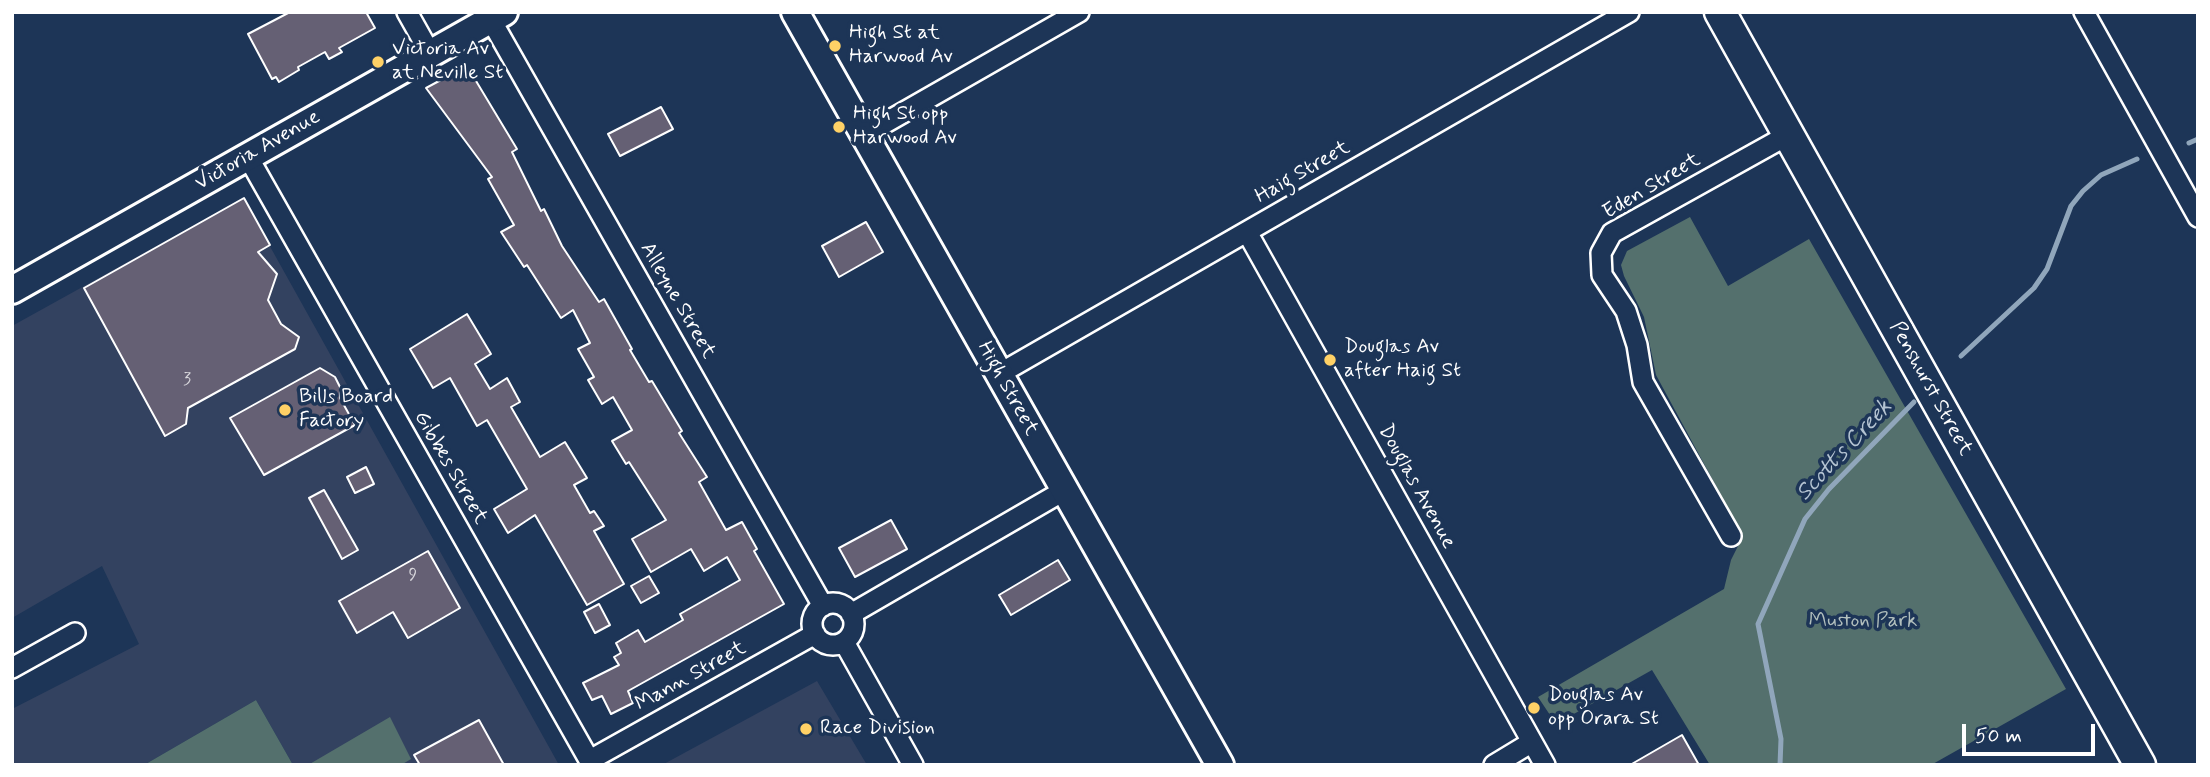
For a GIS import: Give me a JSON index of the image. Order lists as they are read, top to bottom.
{
  "streets": {
    "main road": ["Penshurst Street"],
    "street": [
      "Victoria Avenue",
      "Haig Street",
      "Eden Street",
      "Alleyne Street",
      "High Street",
      "Gibbes Street",
      "Douglas Avenue",
      "Mann Street"
    ]
  },
  "crossings": [
    ["Victoria Avenue", "Alleyne Street"],
    ["Victoria Avenue", "Gibbes Street"],
    ["Haig Street", "High Street"],
    ["Haig Street", "Douglas Avenue"],
    ["Eden Street", "Penshurst Street"],
    ["Alleyne Street", "Mann Street"],
    ["Gibbes Street", "Mann Street"]
  ],
  "water": ["Scotts Creek"],
  "parks": ["Muston Park"],
  "places": [
    "High St at Harwood Av",
    "Victoria Av at Neville St",
    "High St opp Harwood Av",
    "Douglas Av after Haig St",
    "Bills Board Factory",
    "Douglas Av opp Orara St",
    "Race Division"
  ],
  "house_numbers": ["3", "9"],
  "scale_bar": "50 m"
}
